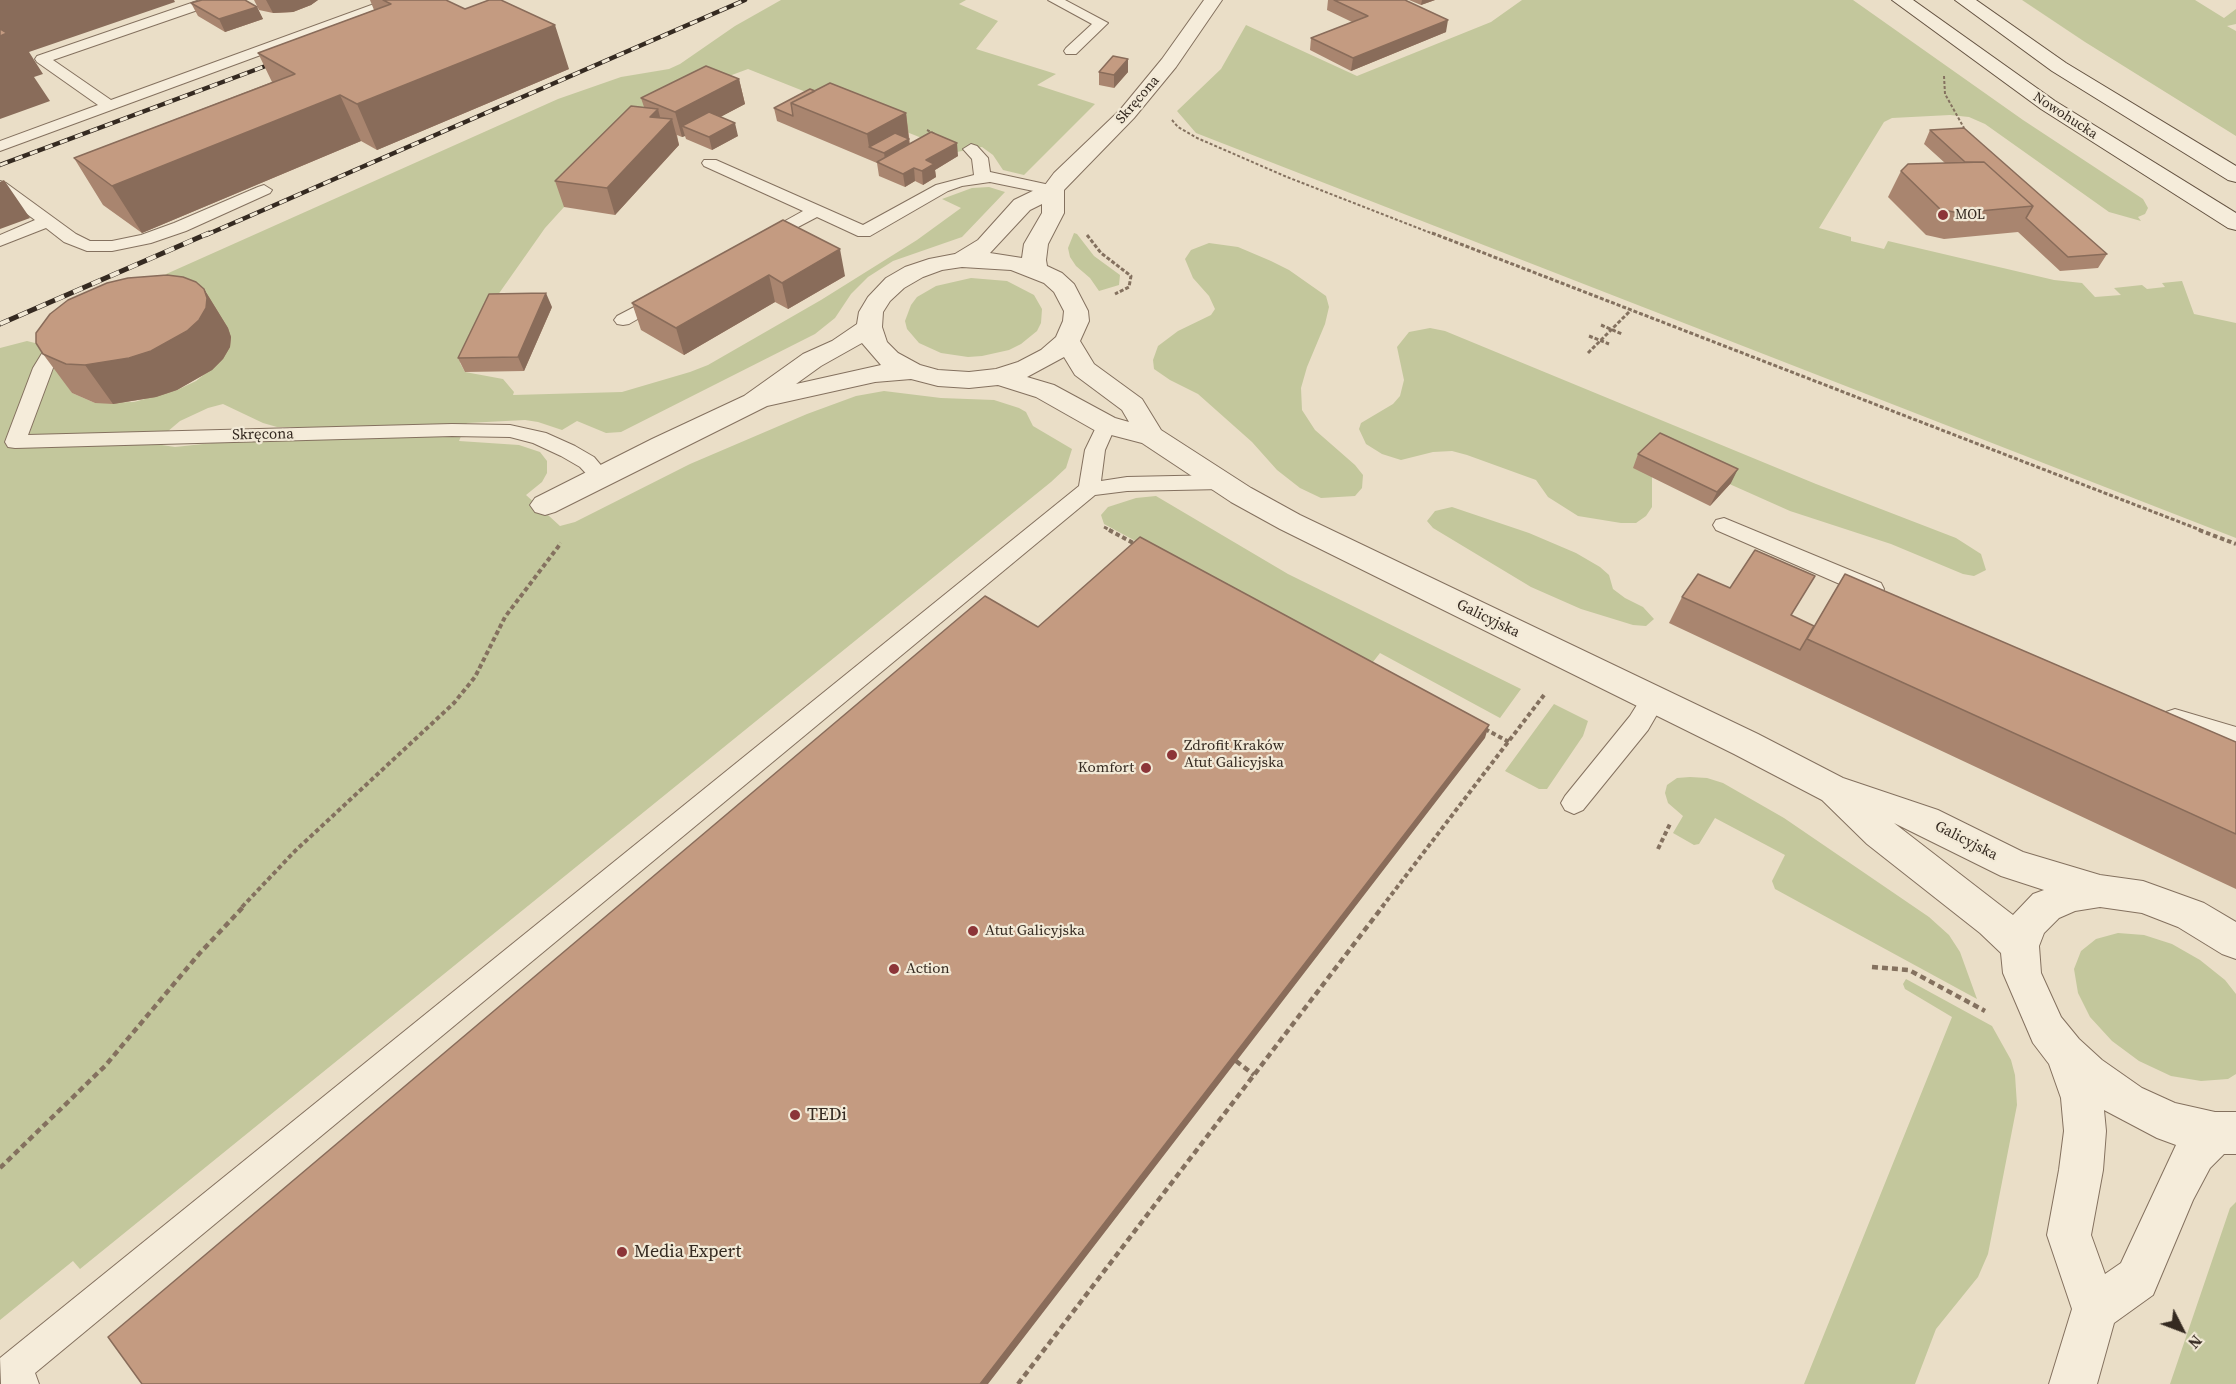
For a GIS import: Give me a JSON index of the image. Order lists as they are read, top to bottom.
{
  "streets": {
    "street": ["Skręcona", "Nowohucka", "Galicyjska"]
  },
  "crossings": [
    ["Skręcona", "Galicyjska"]
  ],
  "places": [
    "MOL",
    "Zdrofit Kraków Atut Galicyjska",
    "Komfort",
    "Atut Galicyjska",
    "Action",
    "TEDi",
    "Media Expert"
  ],
  "north": "bottom right"
}
